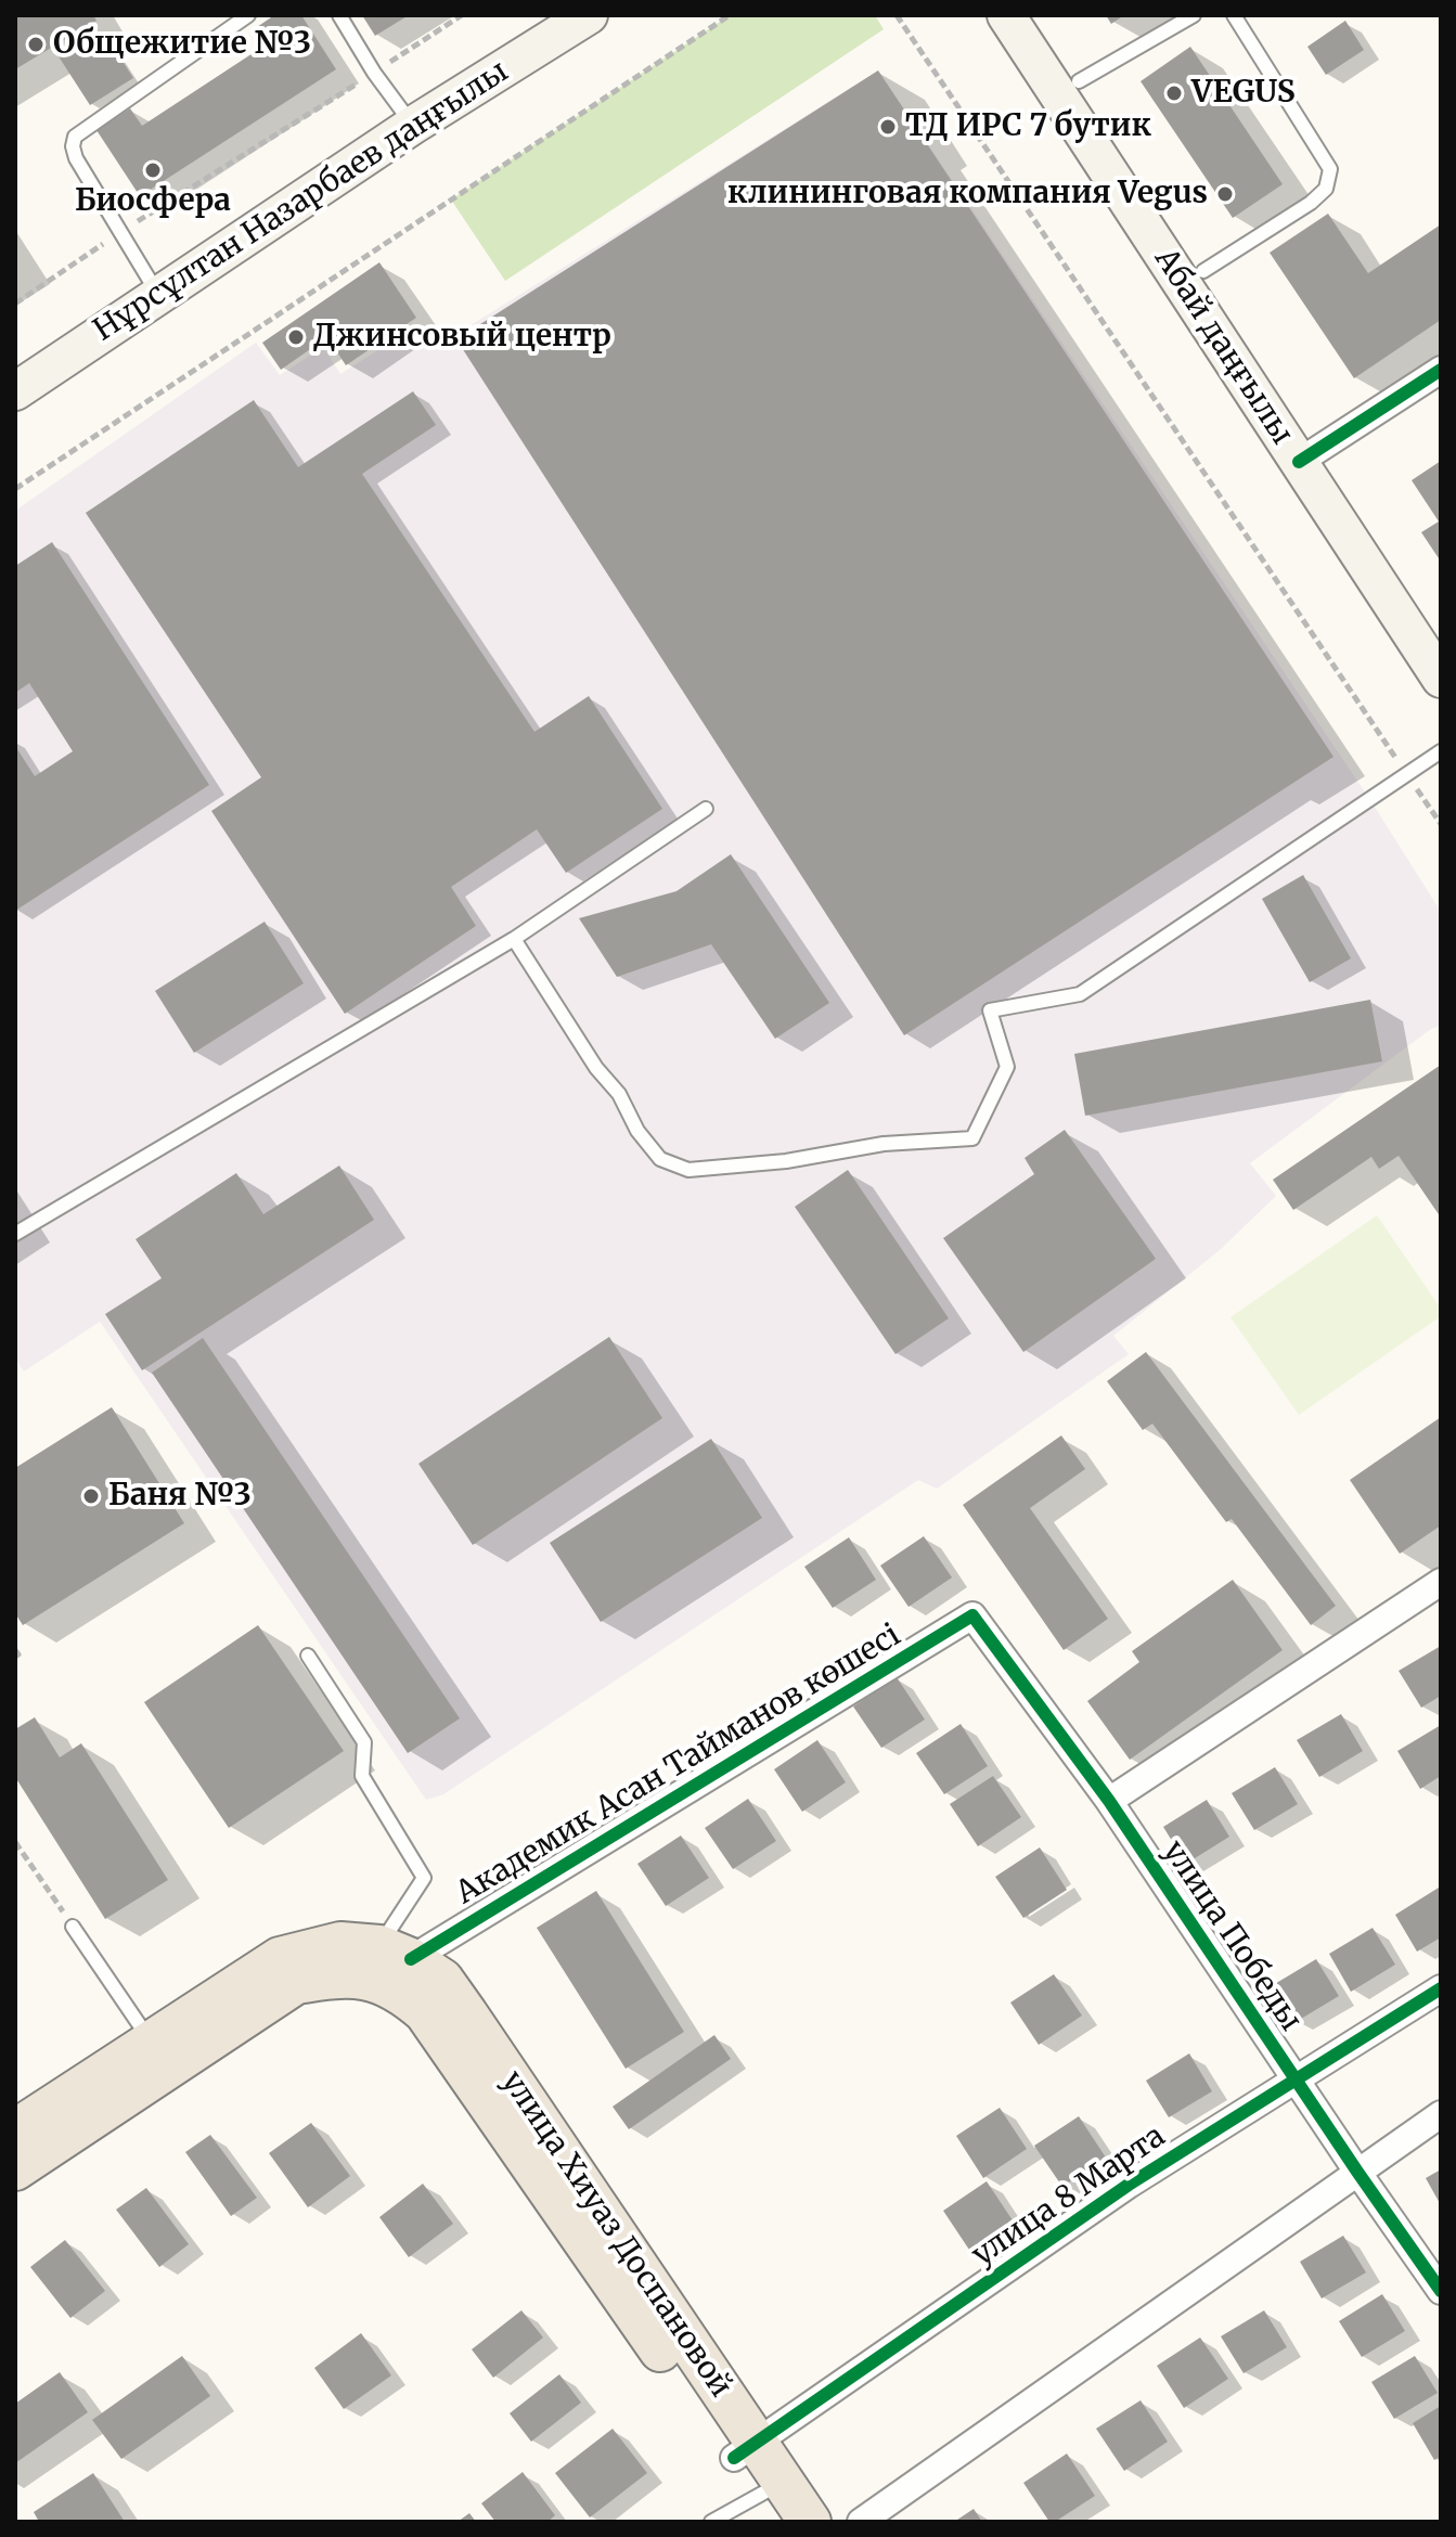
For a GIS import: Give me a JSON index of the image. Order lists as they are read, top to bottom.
{
  "streets": {
    "main road": ["Нұрсұлтан Назарбаев даңғылы", "Абай даңғылы", "улица Хиуаз Доспановой"],
    "street": ["Академик Асан Тайманов көшесі", "улица Победы", "улица 8 Марта"]
  },
  "crossings": [
    ["Академик Асан Тайманов көшесі", "улица Победы"],
    ["Академик Асан Тайманов көшесі", "улица Хиуаз Доспановой"],
    ["улица Победы", "улица 8 Марта"],
    ["улица 8 Марта", "улица Хиуаз Доспановой"]
  ],
  "places": [
    "Общежитие №3",
    "VEGUS",
    "ТД ИРС 7 бутик",
    "Биосфера",
    "клининговая компания Vegus",
    "Джинсовый центр",
    "Баня №3"
  ]
}
